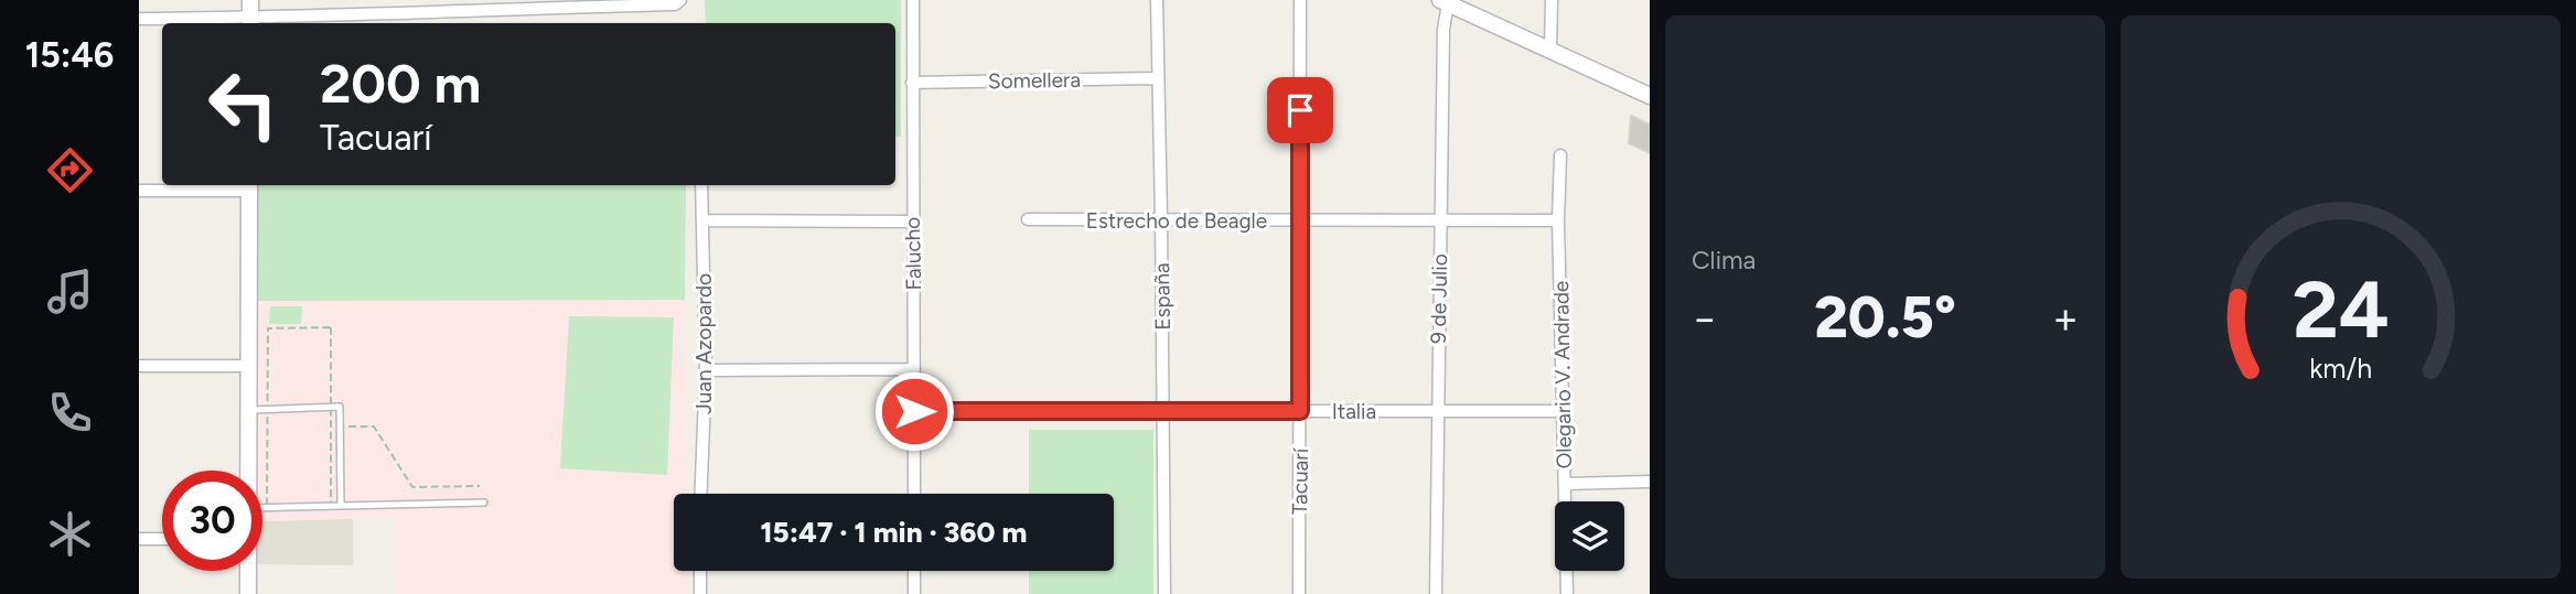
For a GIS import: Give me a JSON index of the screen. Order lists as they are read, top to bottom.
{
  "streets": {
    "street": [
      "Somellera",
      "Estrecho de Beagle",
      "Falucho",
      "España",
      "9 de Julio",
      "Juan Azopardo",
      "Olegario V. Andrade",
      "Italia",
      "Tacuarí"
    ]
  },
  "crossings": [
    ["Somellera", "Falucho"],
    ["Somellera", "España"],
    ["Estrecho de Beagle", "España"],
    ["Estrecho de Beagle", "9 de Julio"],
    ["Estrecho de Beagle", "Olegario V. Andrade"],
    ["Estrecho de Beagle", "Tacuarí"],
    ["Falucho", "Italia"],
    ["España", "Italia"],
    ["9 de Julio", "Italia"],
    ["Olegario V. Andrade", "Italia"],
    ["Italia", "Tacuarí"]
  ],
  "page": {
    "tabs": "15:46",
    "tile": "Clima",
    "turn": ["200 m", "Tacuarí"],
    "heat": ["−", "20.5°", "+"],
    "limit": "30",
    "trip": "15:47 · 1 min · 360 m",
    "gauge": ["24", "km/h"]
  }
}
